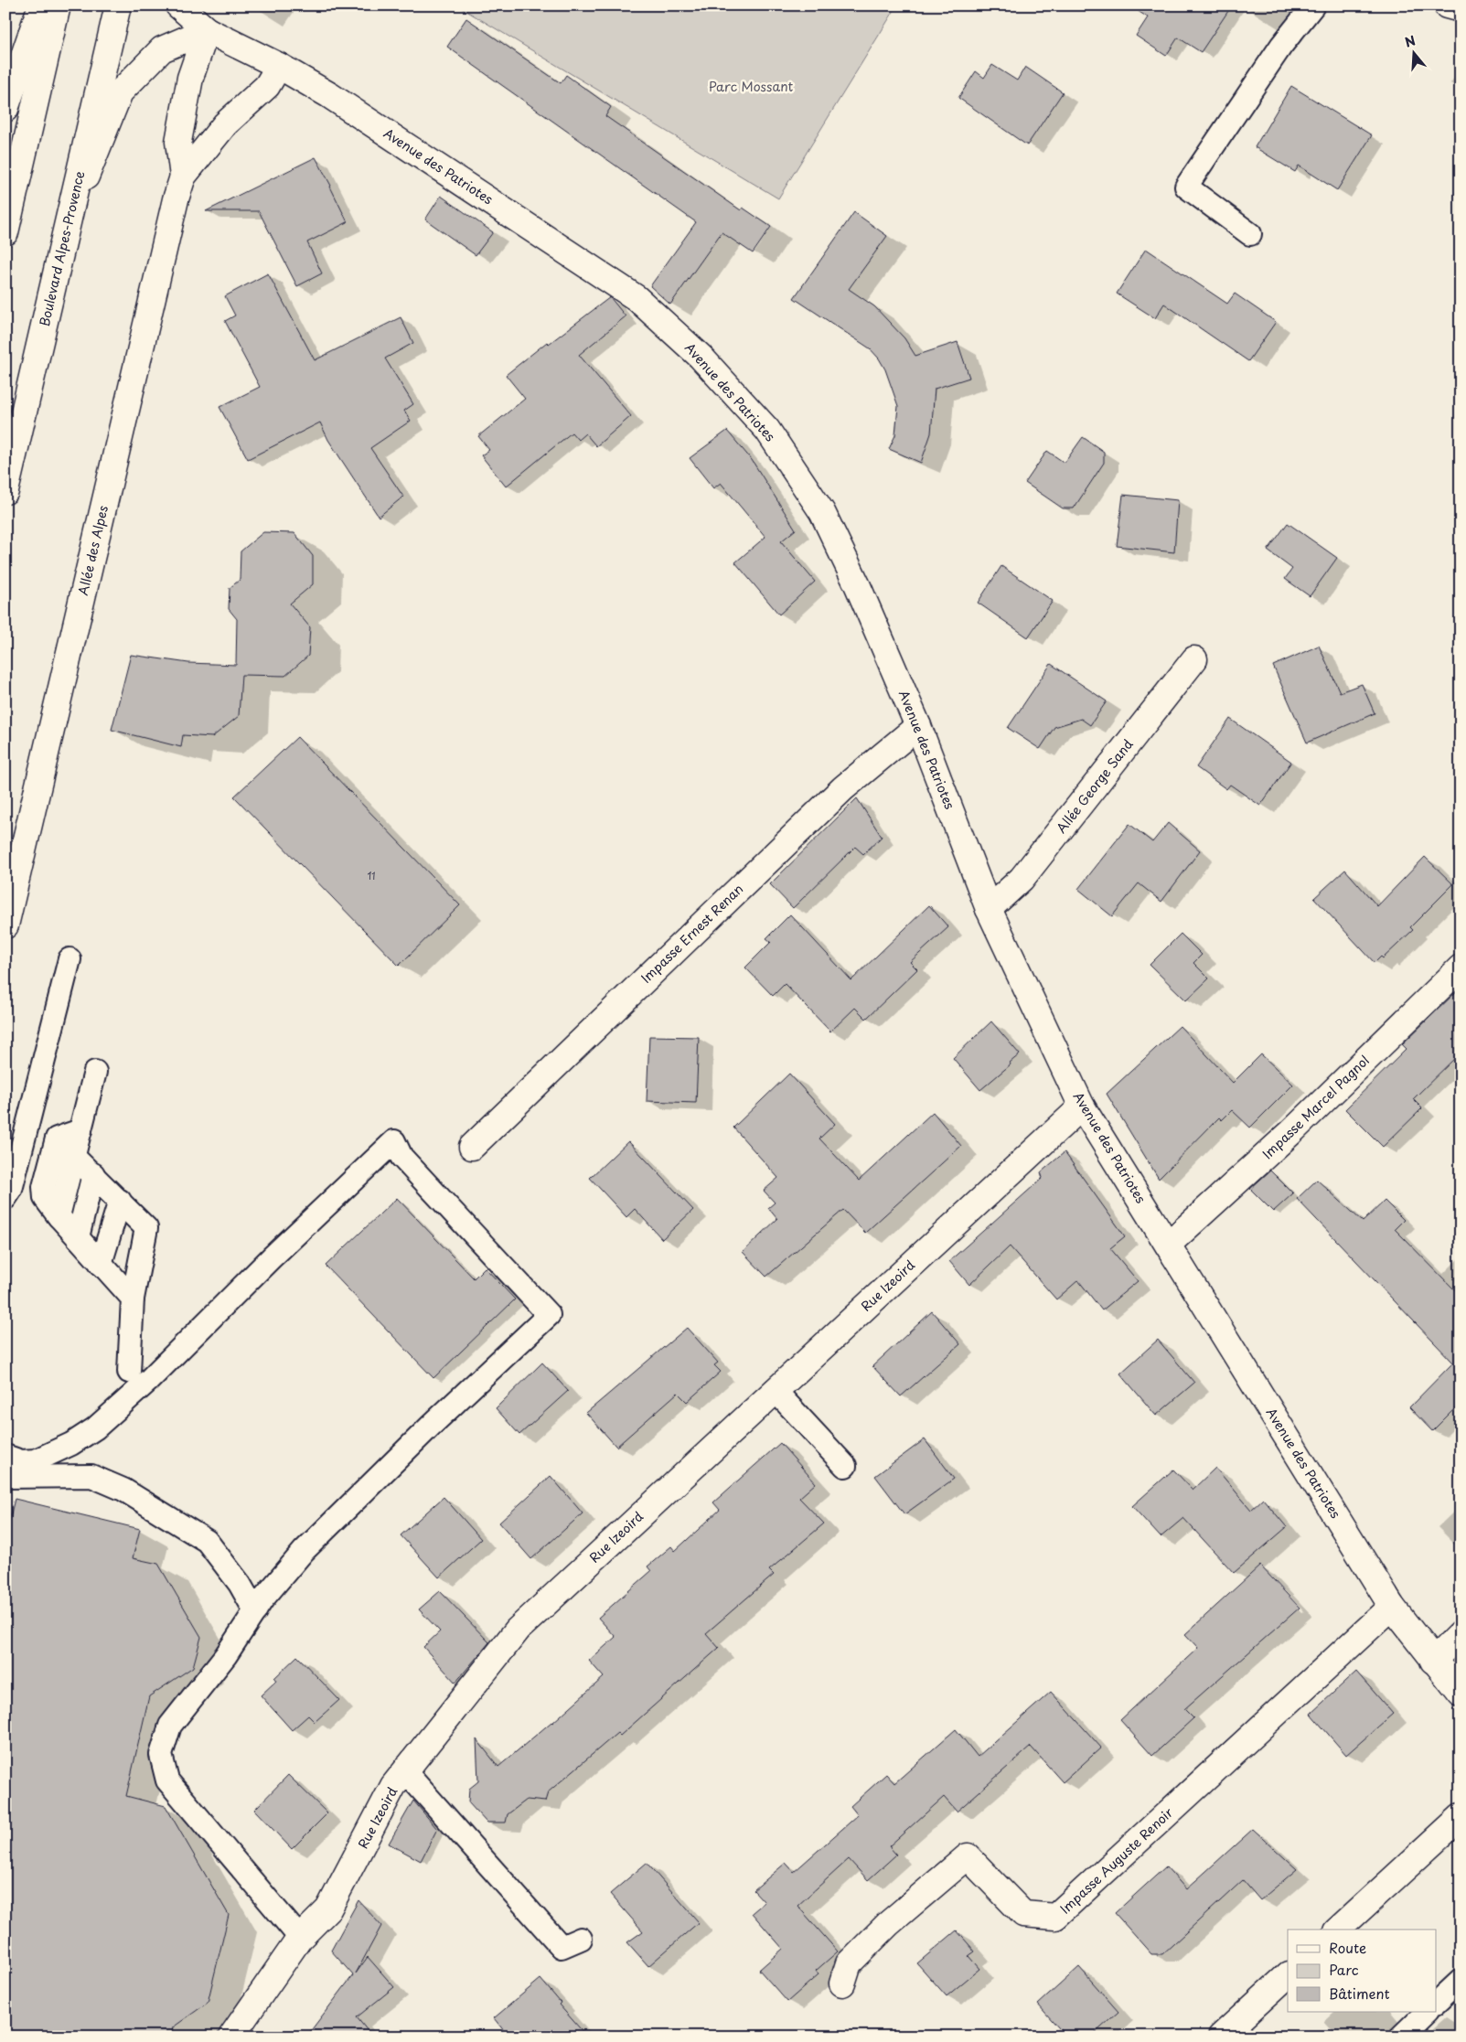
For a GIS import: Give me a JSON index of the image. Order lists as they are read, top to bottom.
{
  "streets": {
    "street": [
      "Avenue des Patriotes",
      "Boulevard Alpes-Provence",
      "Allée des Alpes",
      "Allée George Sand",
      "Impasse Ernest Renan",
      "Impasse Marcel Pagnol",
      "Rue Izeoird",
      "Impasse Auguste Renoir"
    ]
  },
  "crossings": [
    ["Avenue des Patriotes", "Allée des Alpes"],
    ["Avenue des Patriotes", "Allée George Sand"],
    ["Avenue des Patriotes", "Impasse Ernest Renan"],
    ["Avenue des Patriotes", "Impasse Marcel Pagnol"],
    ["Avenue des Patriotes", "Rue Izeoird"],
    ["Avenue des Patriotes", "Impasse Auguste Renoir"]
  ],
  "parks": ["Parc Mossant"],
  "house_numbers": ["11"],
  "legend": ["Route", "Parc", "Bâtiment"],
  "north": "top"
}
